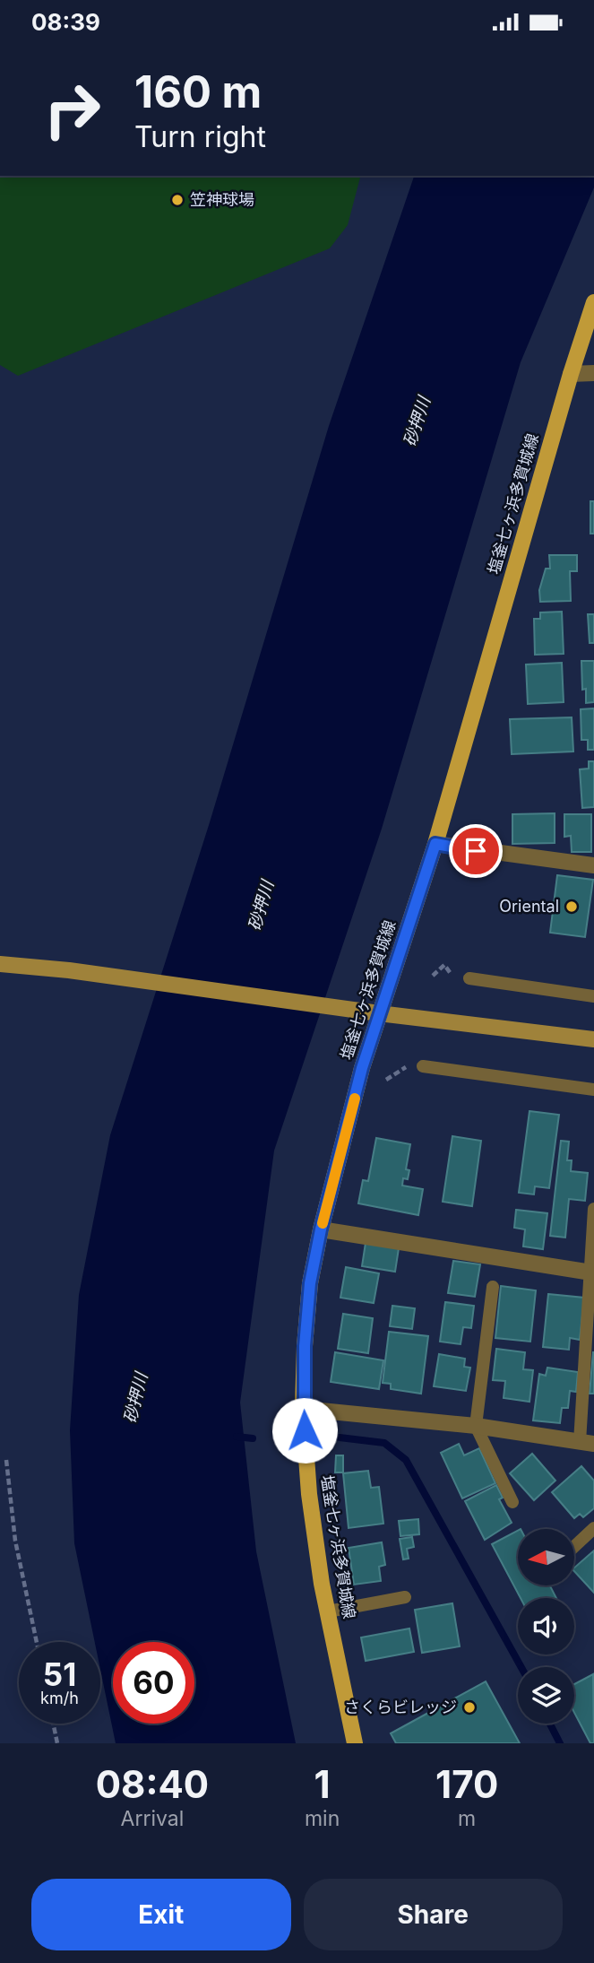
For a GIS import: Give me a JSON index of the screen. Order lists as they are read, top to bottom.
{
  "streets": {
    "main road": ["塩釜七ヶ浜多賀城線"]
  },
  "water": ["砂押川"],
  "places": ["笠神球場", "Oriental", "さくらビレッジ"],
  "north": "left",
  "page": {
    "status": "08:39",
    "turn": ["160 m", "Turn right"],
    "speed": "51 km/h",
    "limit": "60",
    "eta": [
      "08:40",
      "Arrival",
      "1",
      "min",
      "170",
      "m"
    ],
    "buttons": ["Exit", "Share"]
  }
}
